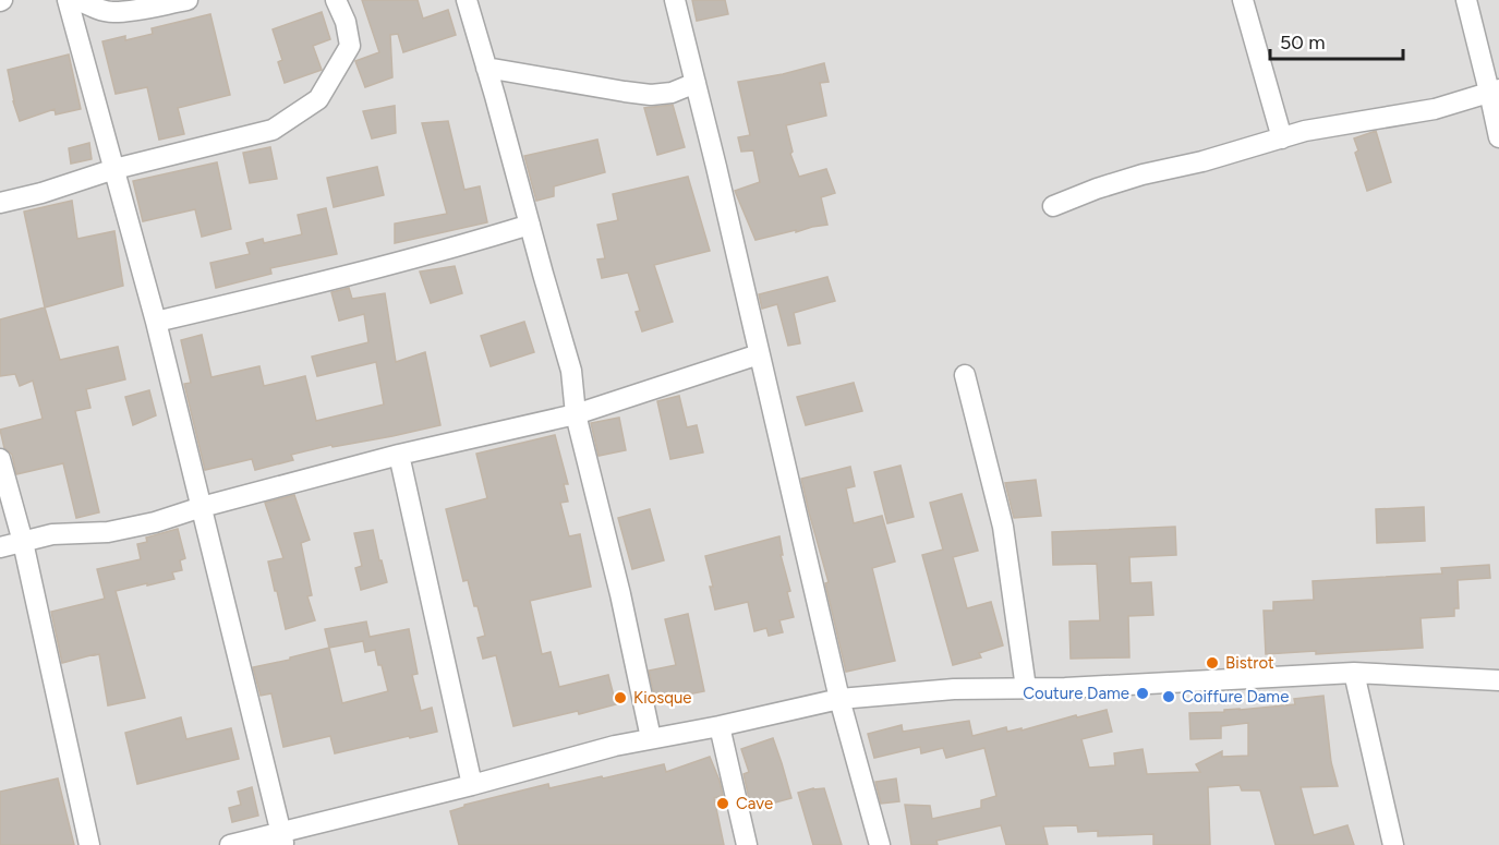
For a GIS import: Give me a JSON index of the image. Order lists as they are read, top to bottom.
{
  "places": [
    "Bistrot",
    "Couture Dame",
    "Coiffure Dame",
    "Kiosque",
    "Cave"
  ],
  "scale_bar": "50 m"
}
